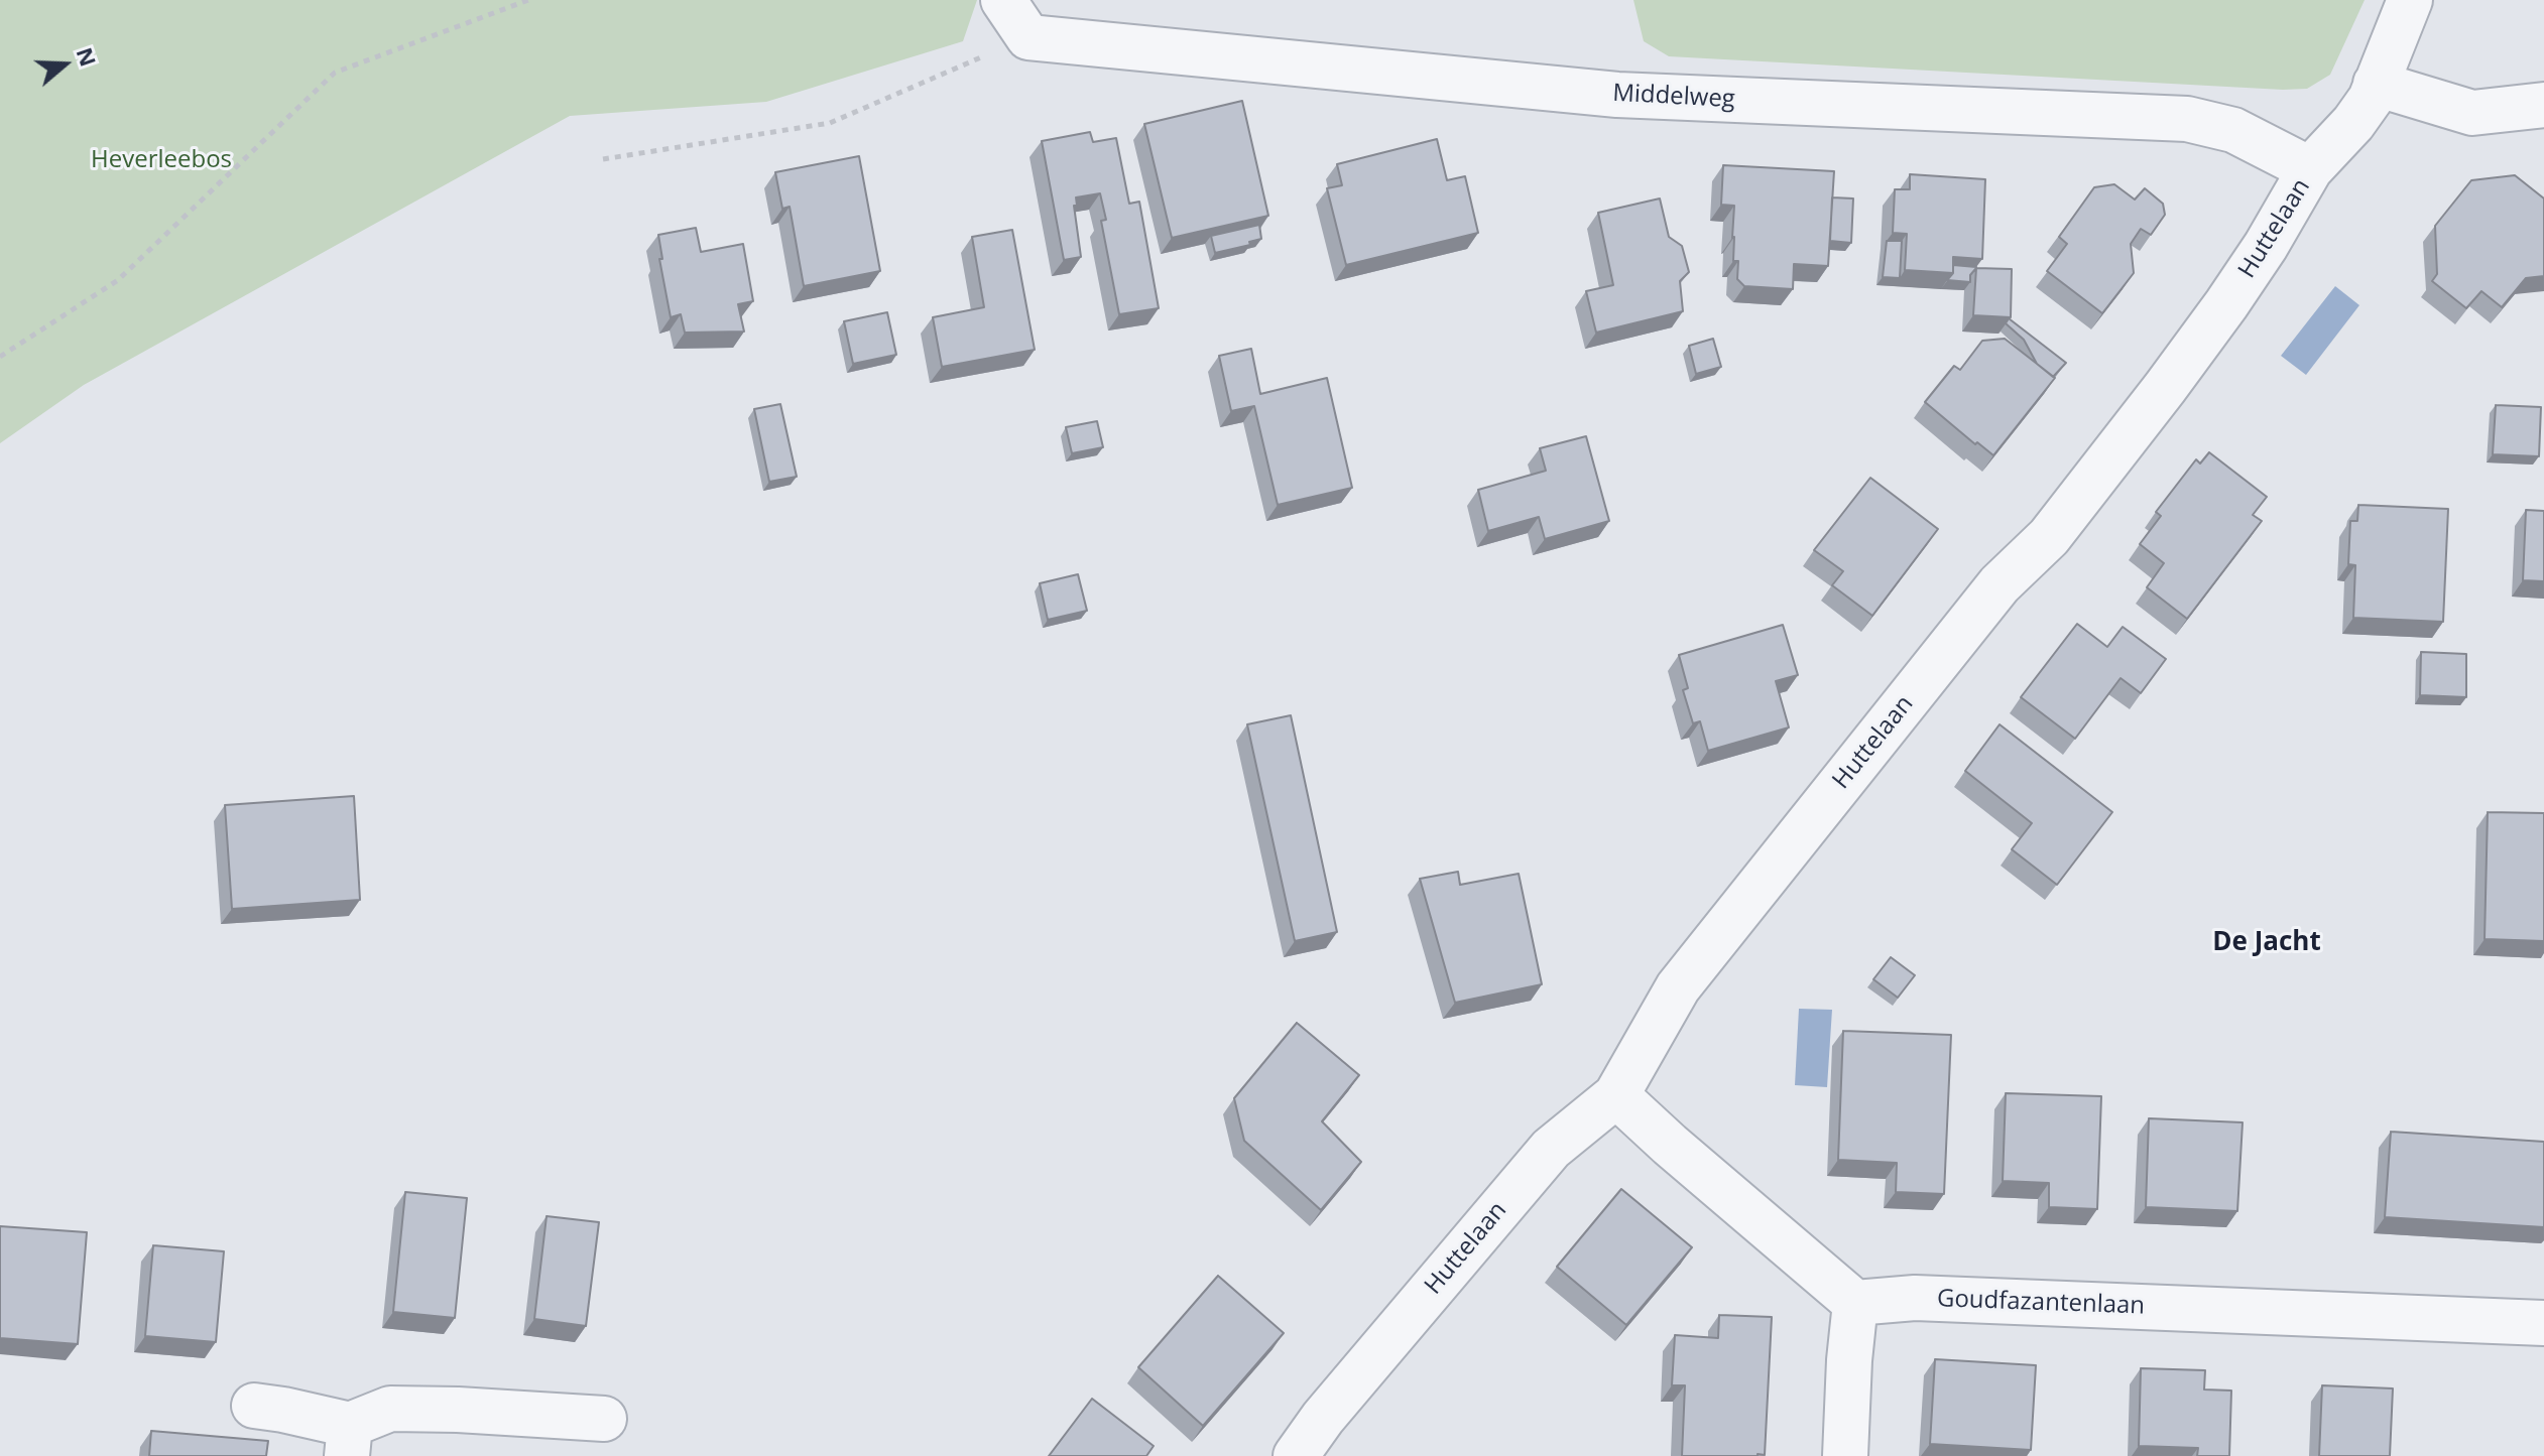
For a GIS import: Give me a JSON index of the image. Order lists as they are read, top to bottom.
{
  "streets": {
    "street": ["Middelweg", "Huttelaan", "Goudfazantenlaan"]
  },
  "crossings": [
    ["Middelweg", "Huttelaan"]
  ],
  "districts": ["De Jacht"],
  "parks": ["Heverleebos"],
  "north": "right"
}
